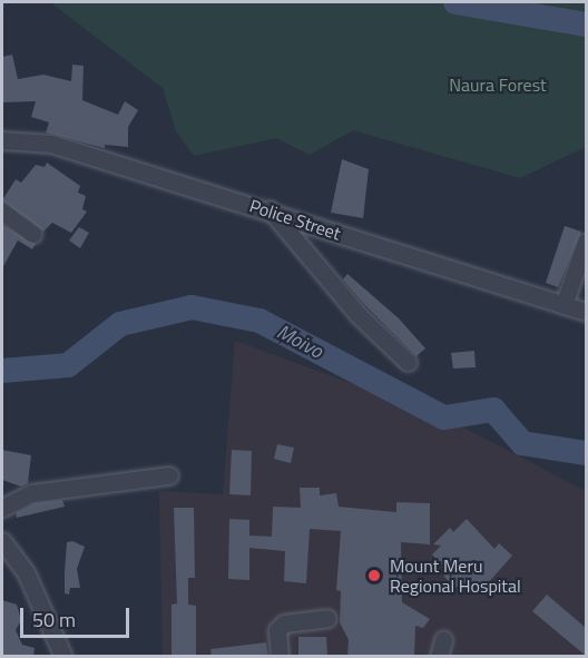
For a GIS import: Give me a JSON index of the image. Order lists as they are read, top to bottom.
{
  "streets": {
    "street": ["Police Street"]
  },
  "water": ["Moivo"],
  "parks": ["Naura Forest"],
  "places": ["Mount Meru Regional Hospital"],
  "scale_bar": "50 m"
}
